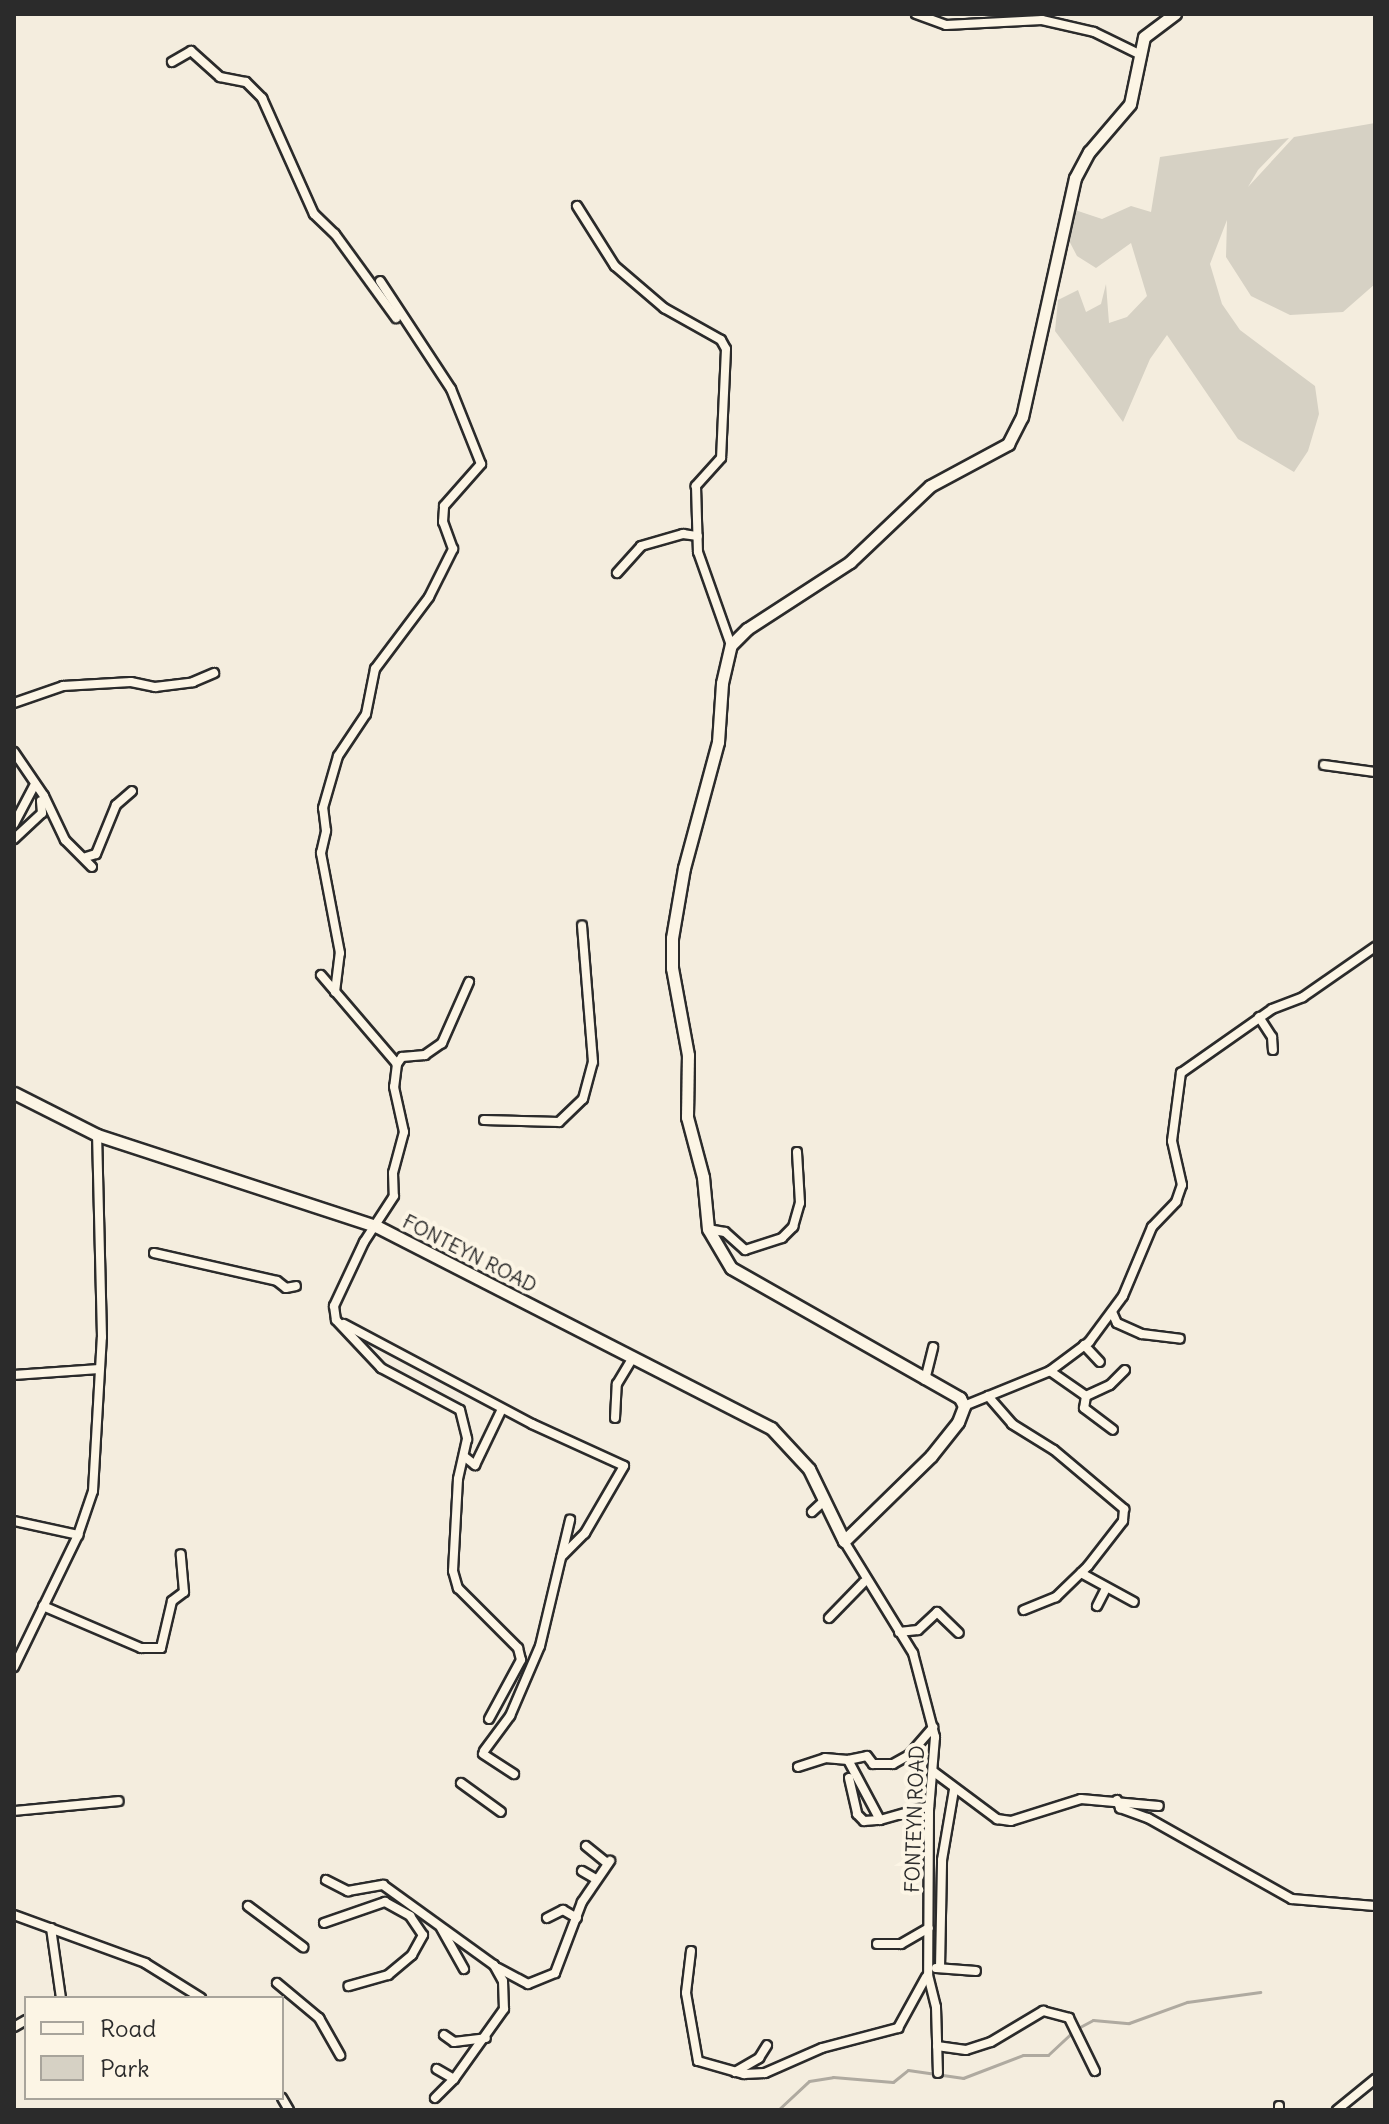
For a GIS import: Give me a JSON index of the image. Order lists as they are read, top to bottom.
{
  "streets": {
    "street": ["FONTEYN ROAD"]
  },
  "legend": ["Road", "Park"]
}
